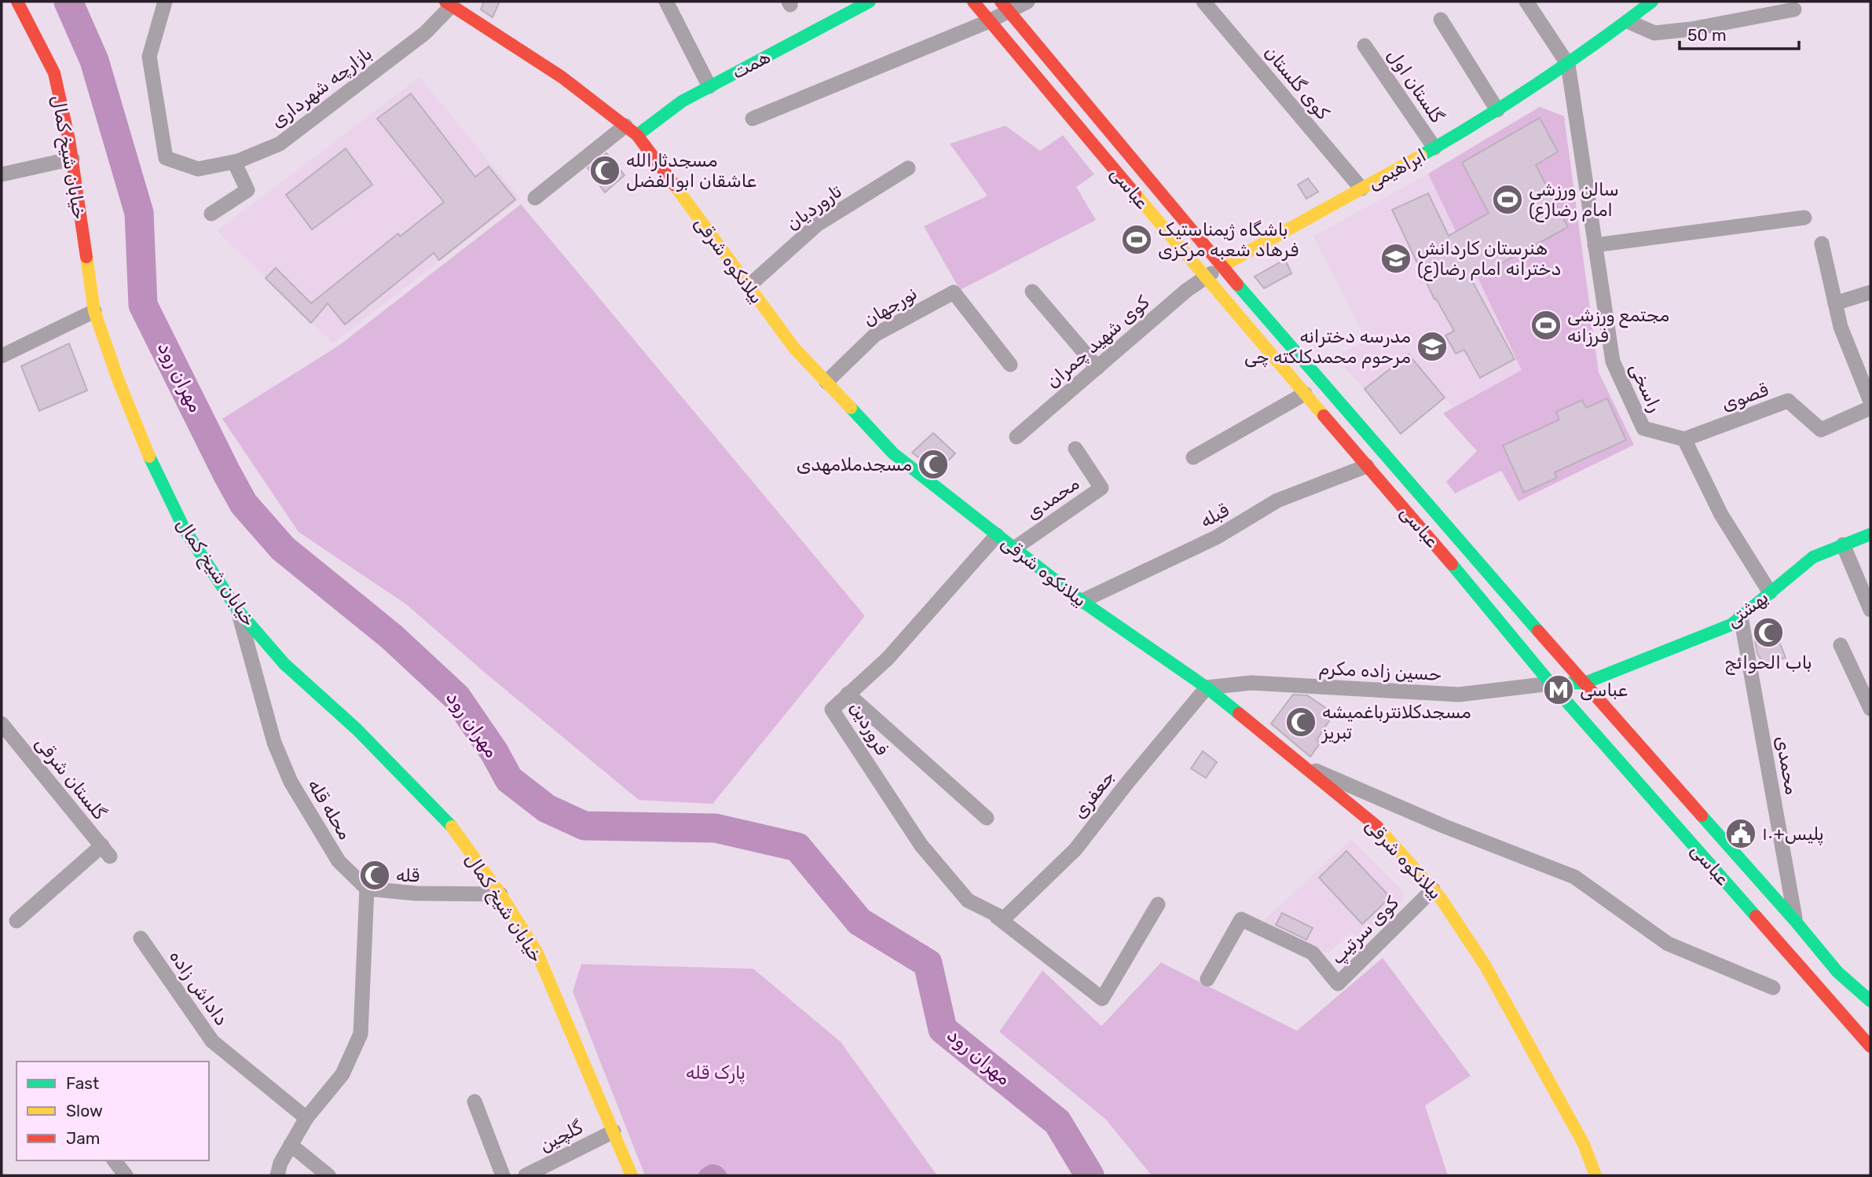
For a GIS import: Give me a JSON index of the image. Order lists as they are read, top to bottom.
{
  "streets": {
    "main road": [
      "همت",
      "خیابان شیخ کمال",
      "ابراهیمی",
      "عباسى",
      "بیلانکوه شرقی",
      "بهشتی"
    ],
    "street": [
      "کوی گلستان",
      "گلستان اول",
      "بازارچه شهرداری",
      "تاروردیان",
      "نورجهان",
      "کوی شهید چمران",
      "راسخی",
      "قصوی",
      "محمدی",
      "قبله",
      "حسین زاده مکرم",
      "فروردین",
      "گلستان شرقی",
      "جعفری",
      "محله قله",
      "کوی سرتیپ",
      "داداش زاده",
      "گلچین"
    ]
  },
  "crossings": [
    ["همت", "بیلانکوه شرقی"],
    ["کوی گلستان", "ابراهیمی"],
    ["گلستان اول", "ابراهیمی"],
    ["بازارچه شهرداری", "بیلانکوه شرقی"],
    ["خیابان شیخ کمال", "محله قله"],
    ["خیابان شیخ کمال", "گلچین"],
    ["ابراهیمی", "عباسى"],
    ["ابراهیمی", "کوی شهید چمران"],
    ["ابراهیمی", "راسخی"],
    ["عباسى", "کوی شهید چمران"],
    ["عباسى", "محمدی"],
    ["عباسى", "قبله"],
    ["عباسى", "بهشتی"],
    ["عباسى", "حسین زاده مکرم"],
    ["تاروردیان", "بیلانکوه شرقی"],
    ["بیلانکوه شرقی", "نورجهان"],
    ["بیلانکوه شرقی", "محمدی"],
    ["بیلانکوه شرقی", "قبله"],
    ["بیلانکوه شرقی", "حسین زاده مکرم"],
    ["بیلانکوه شرقی", "فروردین"],
    ["بیلانکوه شرقی", "جعفری"],
    ["بیلانکوه شرقی", "کوی سرتیپ"],
    ["راسخی", "قصوی"],
    ["محمدی", "بهشتی"],
    ["حسین زاده مکرم", "جعفری"],
    ["فروردین", "جعفری"]
  ],
  "water": ["مهران رود"],
  "parks": ["پارک قله"],
  "places": {
    "mosque": [
      "مسجدثارالله عاشقان ابوالفضل",
      "مسجدملامهدی",
      "باب الحوائج",
      "مسجدکلانترباغمیشه تبریز",
      "قله"
    ],
    "sports": ["سالن ورزشی امام رضا(ع)", "باشگاه ژیمناستیک فرهاد شعبه مرکزی", "مجتمع ورزشی فرزانه"],
    "school or university": ["هنرستان کاردانش دخترانه امام رضا(ع)", "مدرسه دخترانه مرحوم محمدکلکته چی"],
    "metro station": ["عباسی"],
    "public building": ["پلیس+۱۰"]
  },
  "legend": ["Fast", "Slow", "Jam"],
  "scale_bar": "50 m"
}
